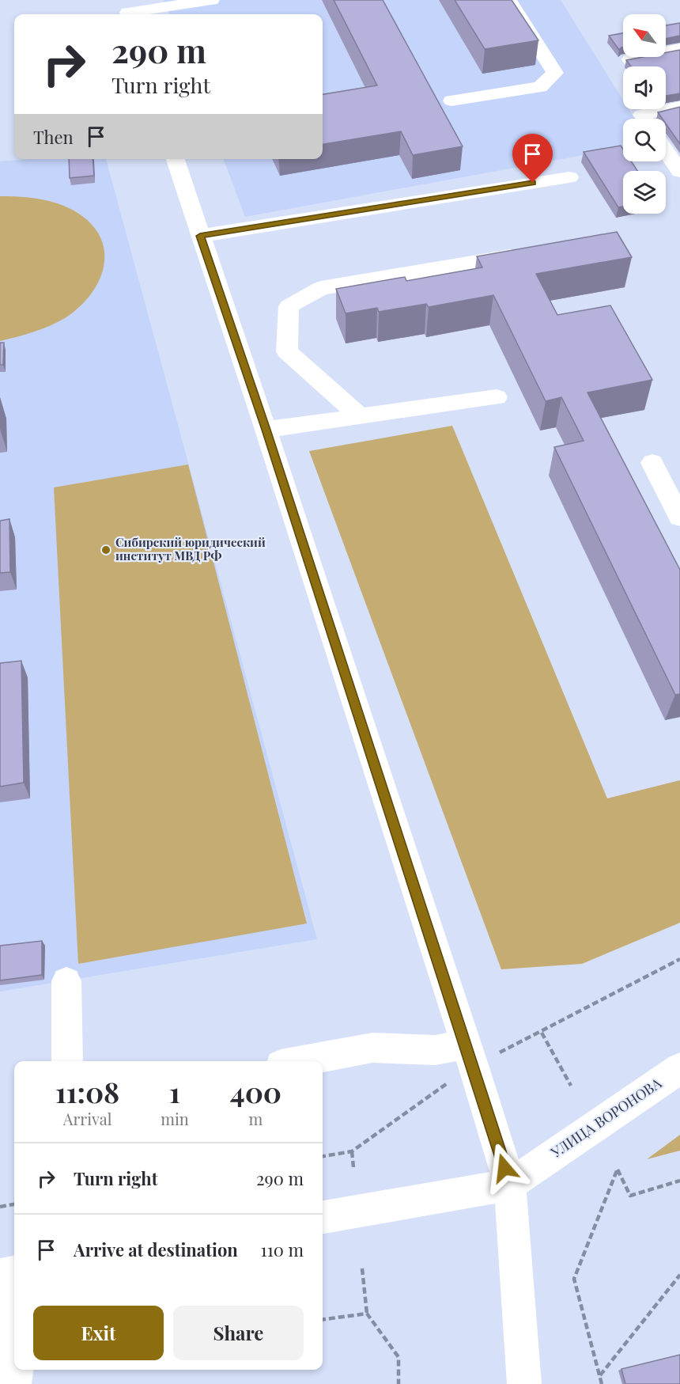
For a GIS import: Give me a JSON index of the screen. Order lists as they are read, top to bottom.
{
  "streets": {
    "street": ["УЛИЦА ВОРОНОВА"]
  },
  "places": ["Сибирский юридический институт МВД РФ"],
  "north": "top left",
  "page": {
    "turn": ["290 m", "Turn right"],
    "then": "Then",
    "eta": [
      "11:08",
      "Arrival",
      "1",
      "min",
      "400",
      "m"
    ],
    "list": [
      {
        "name": "Turn right",
        "value": "290 m"
      },
      {
        "name": "Arrive at destination",
        "value": "110 m"
      }
    ],
    "buttons": ["Exit", "Share"]
  }
}
